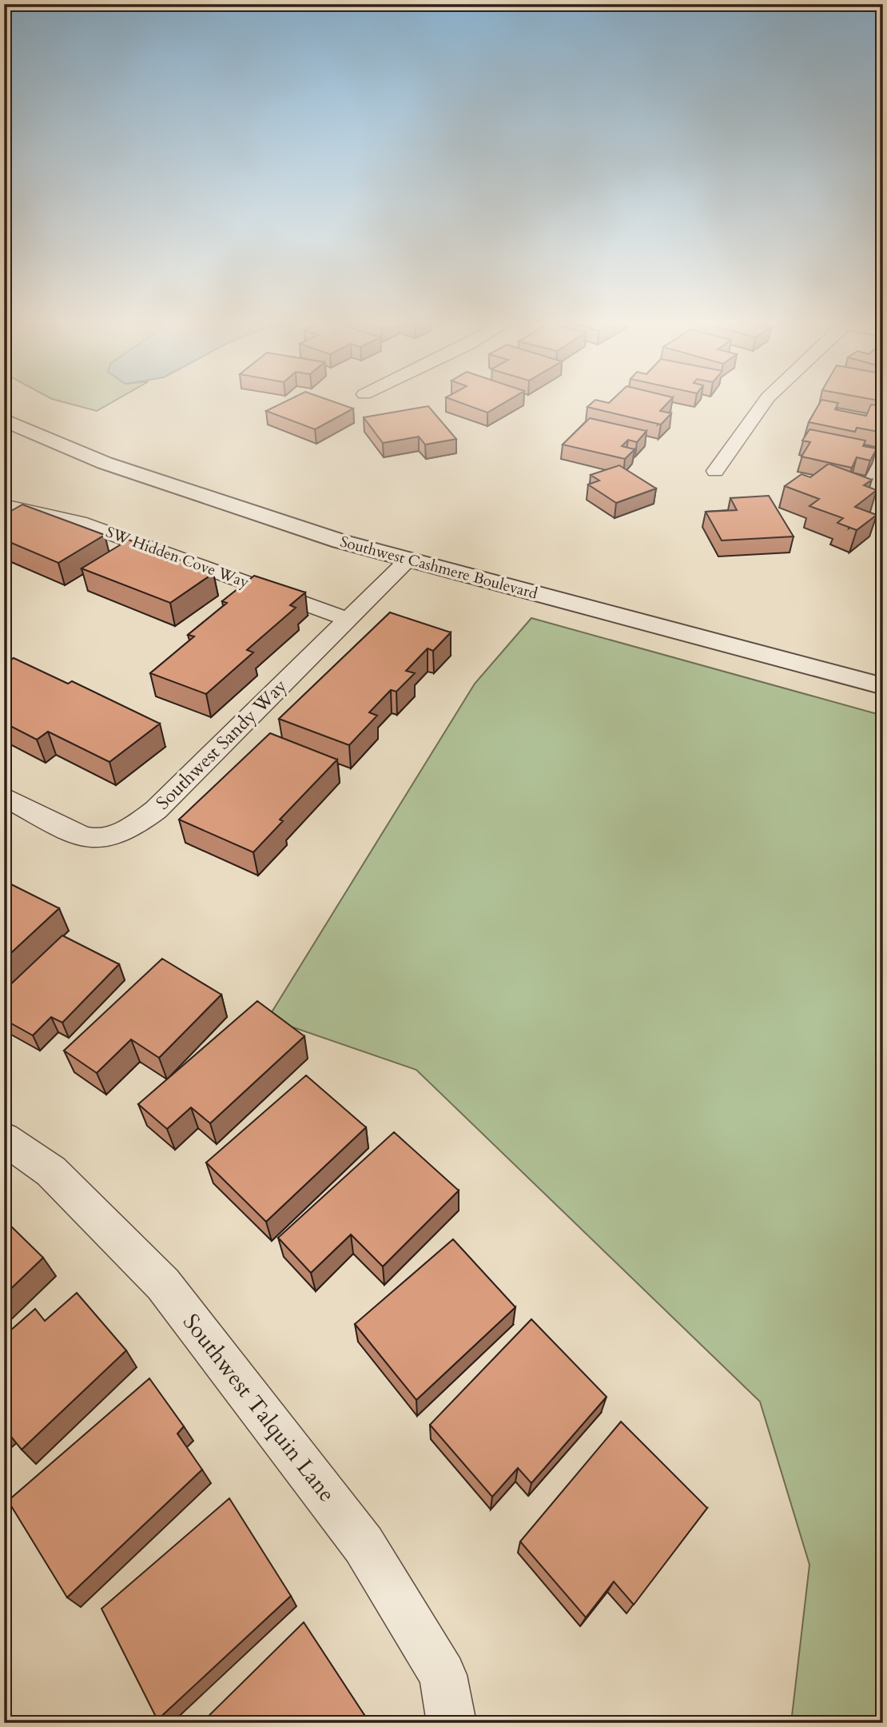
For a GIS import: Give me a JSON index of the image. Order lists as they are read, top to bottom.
{
  "streets": {
    "street": [
      "SW Hidden Cove Way",
      "Southwest Cashmere Boulevard",
      "Southwest Sandy Way",
      "Southwest Talquin Lane"
    ]
  },
  "crossings": [
    ["SW Hidden Cove Way", "Southwest Sandy Way"],
    ["Southwest Cashmere Boulevard", "Southwest Sandy Way"]
  ]
}
